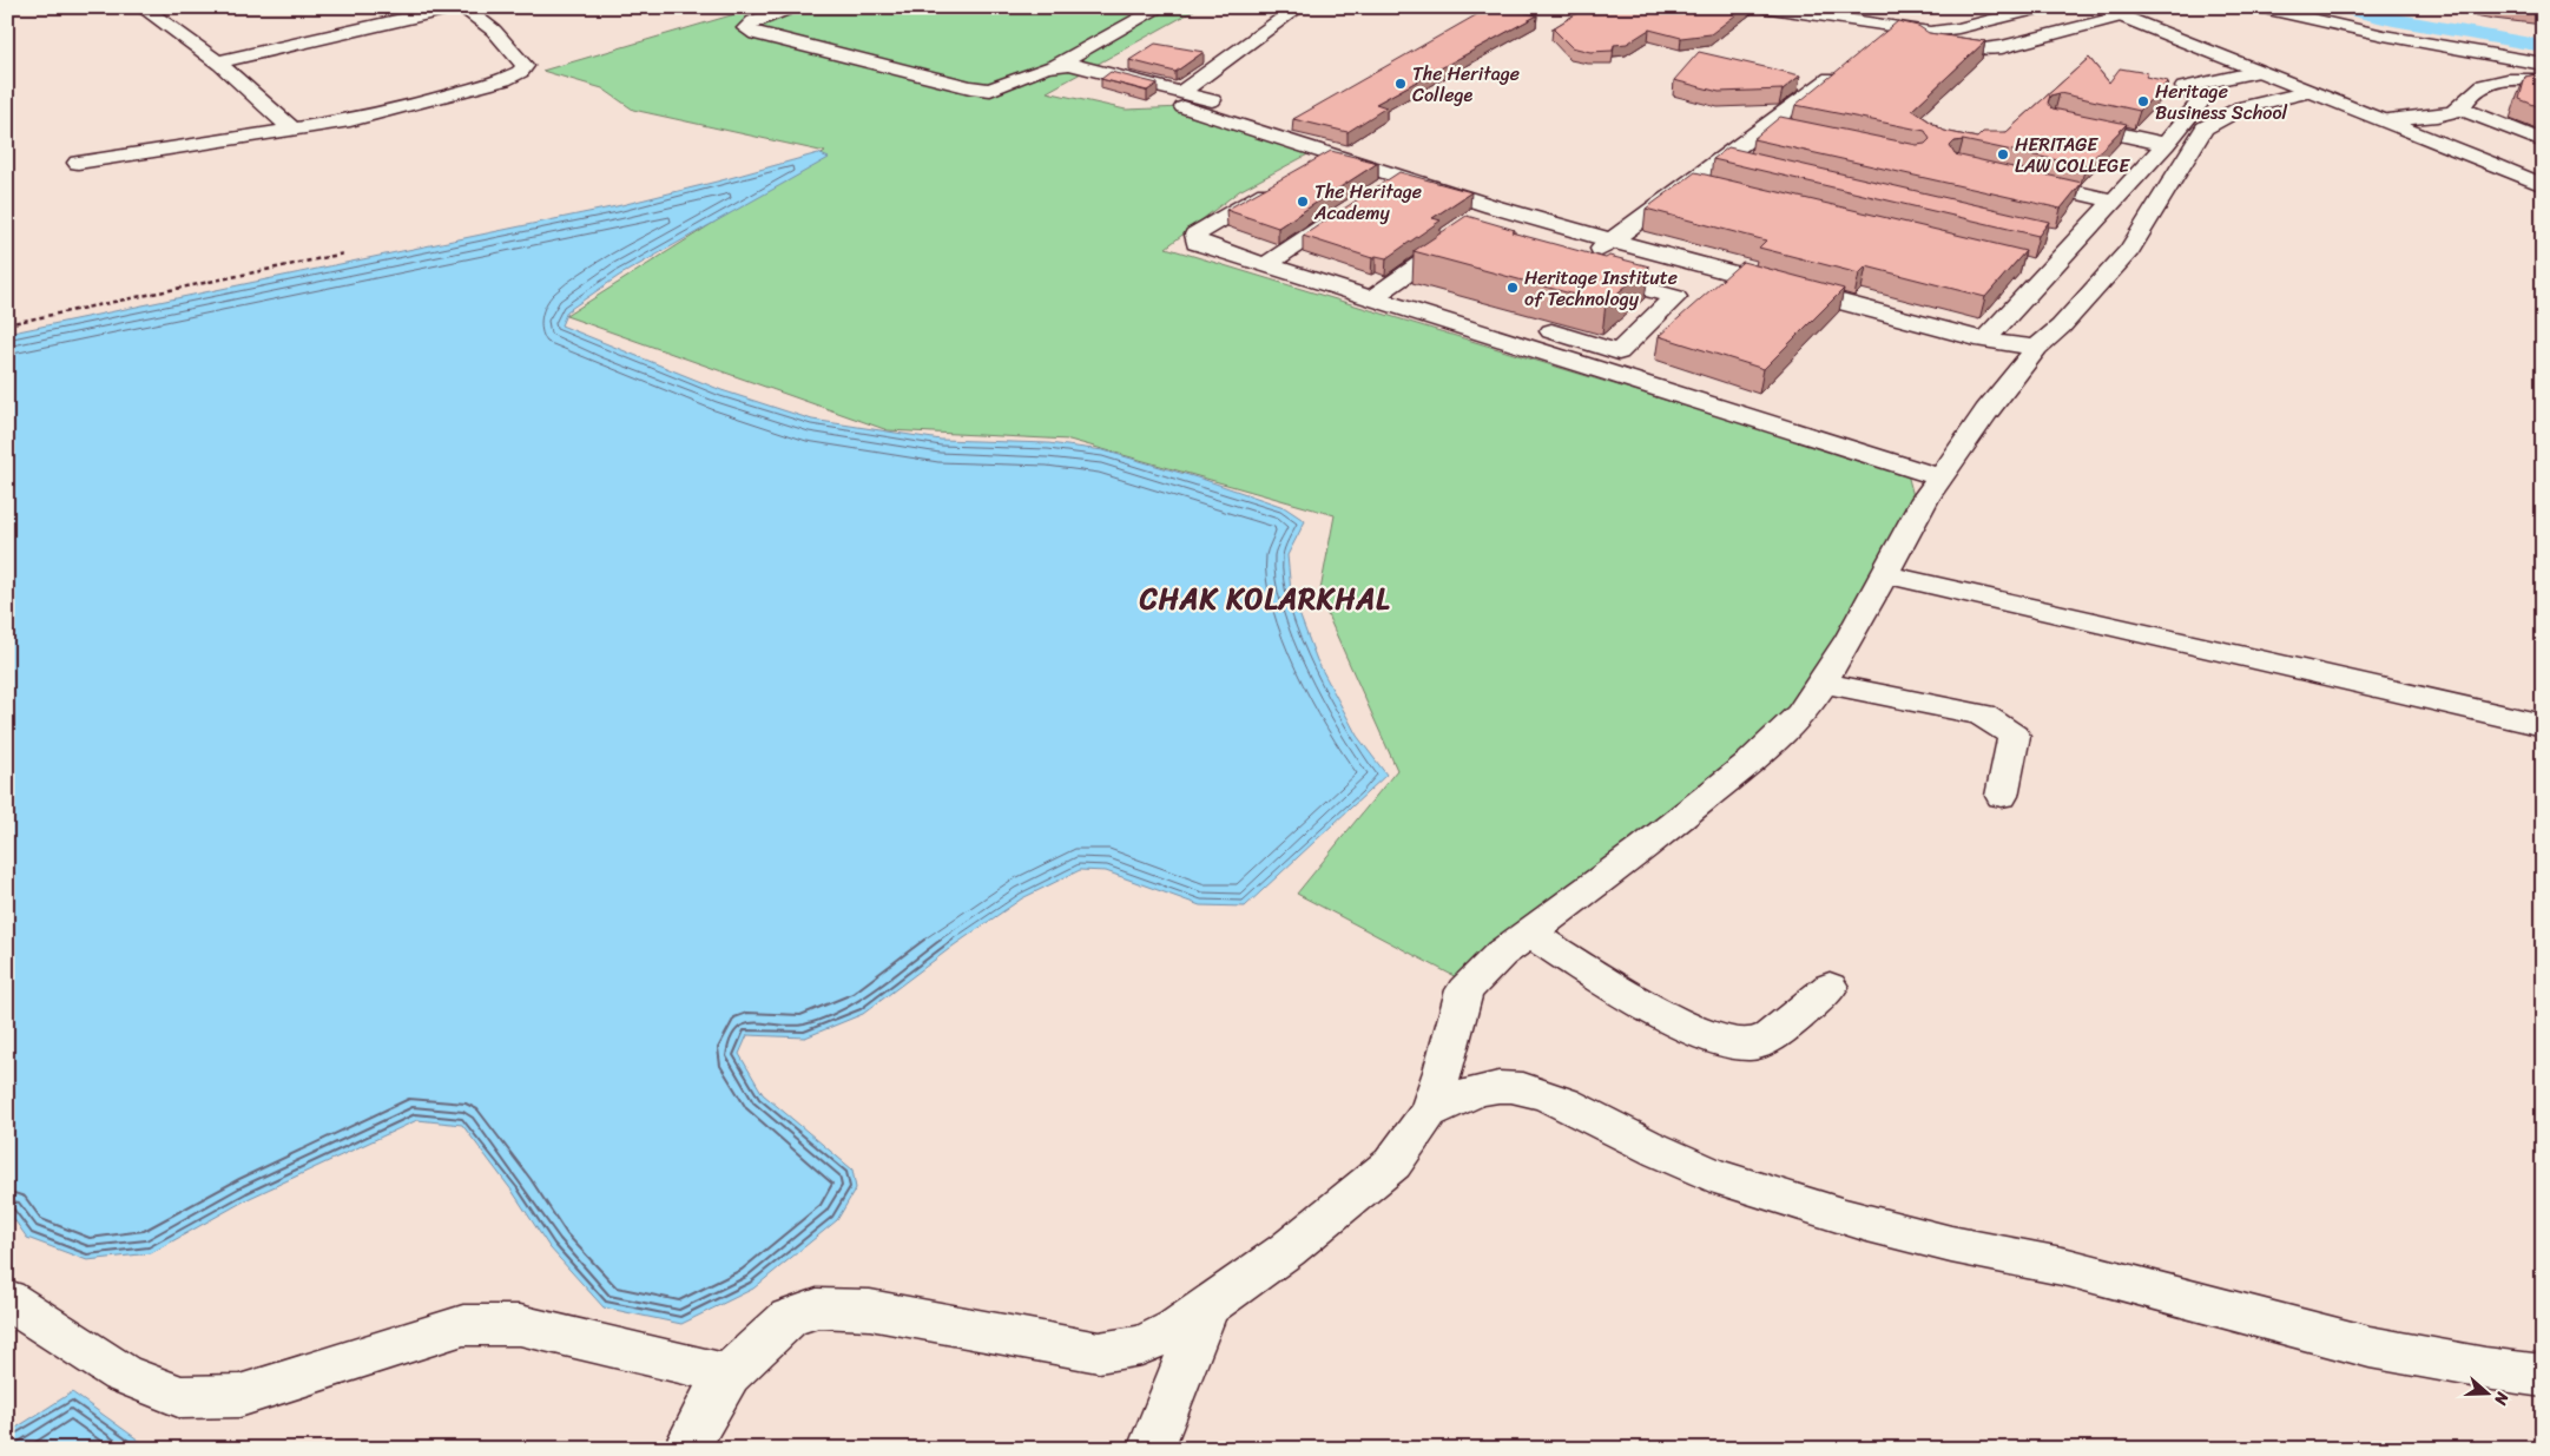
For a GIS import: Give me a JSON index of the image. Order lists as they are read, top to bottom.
{
  "districts": ["CHAK KOLARKHAL"],
  "places": [
    "The Heritage College",
    "Heritage Business School",
    "HERITAGE LAW COLLEGE",
    "The Heritage Academy",
    "Heritage Institute of Technology"
  ],
  "north": "right"
}
